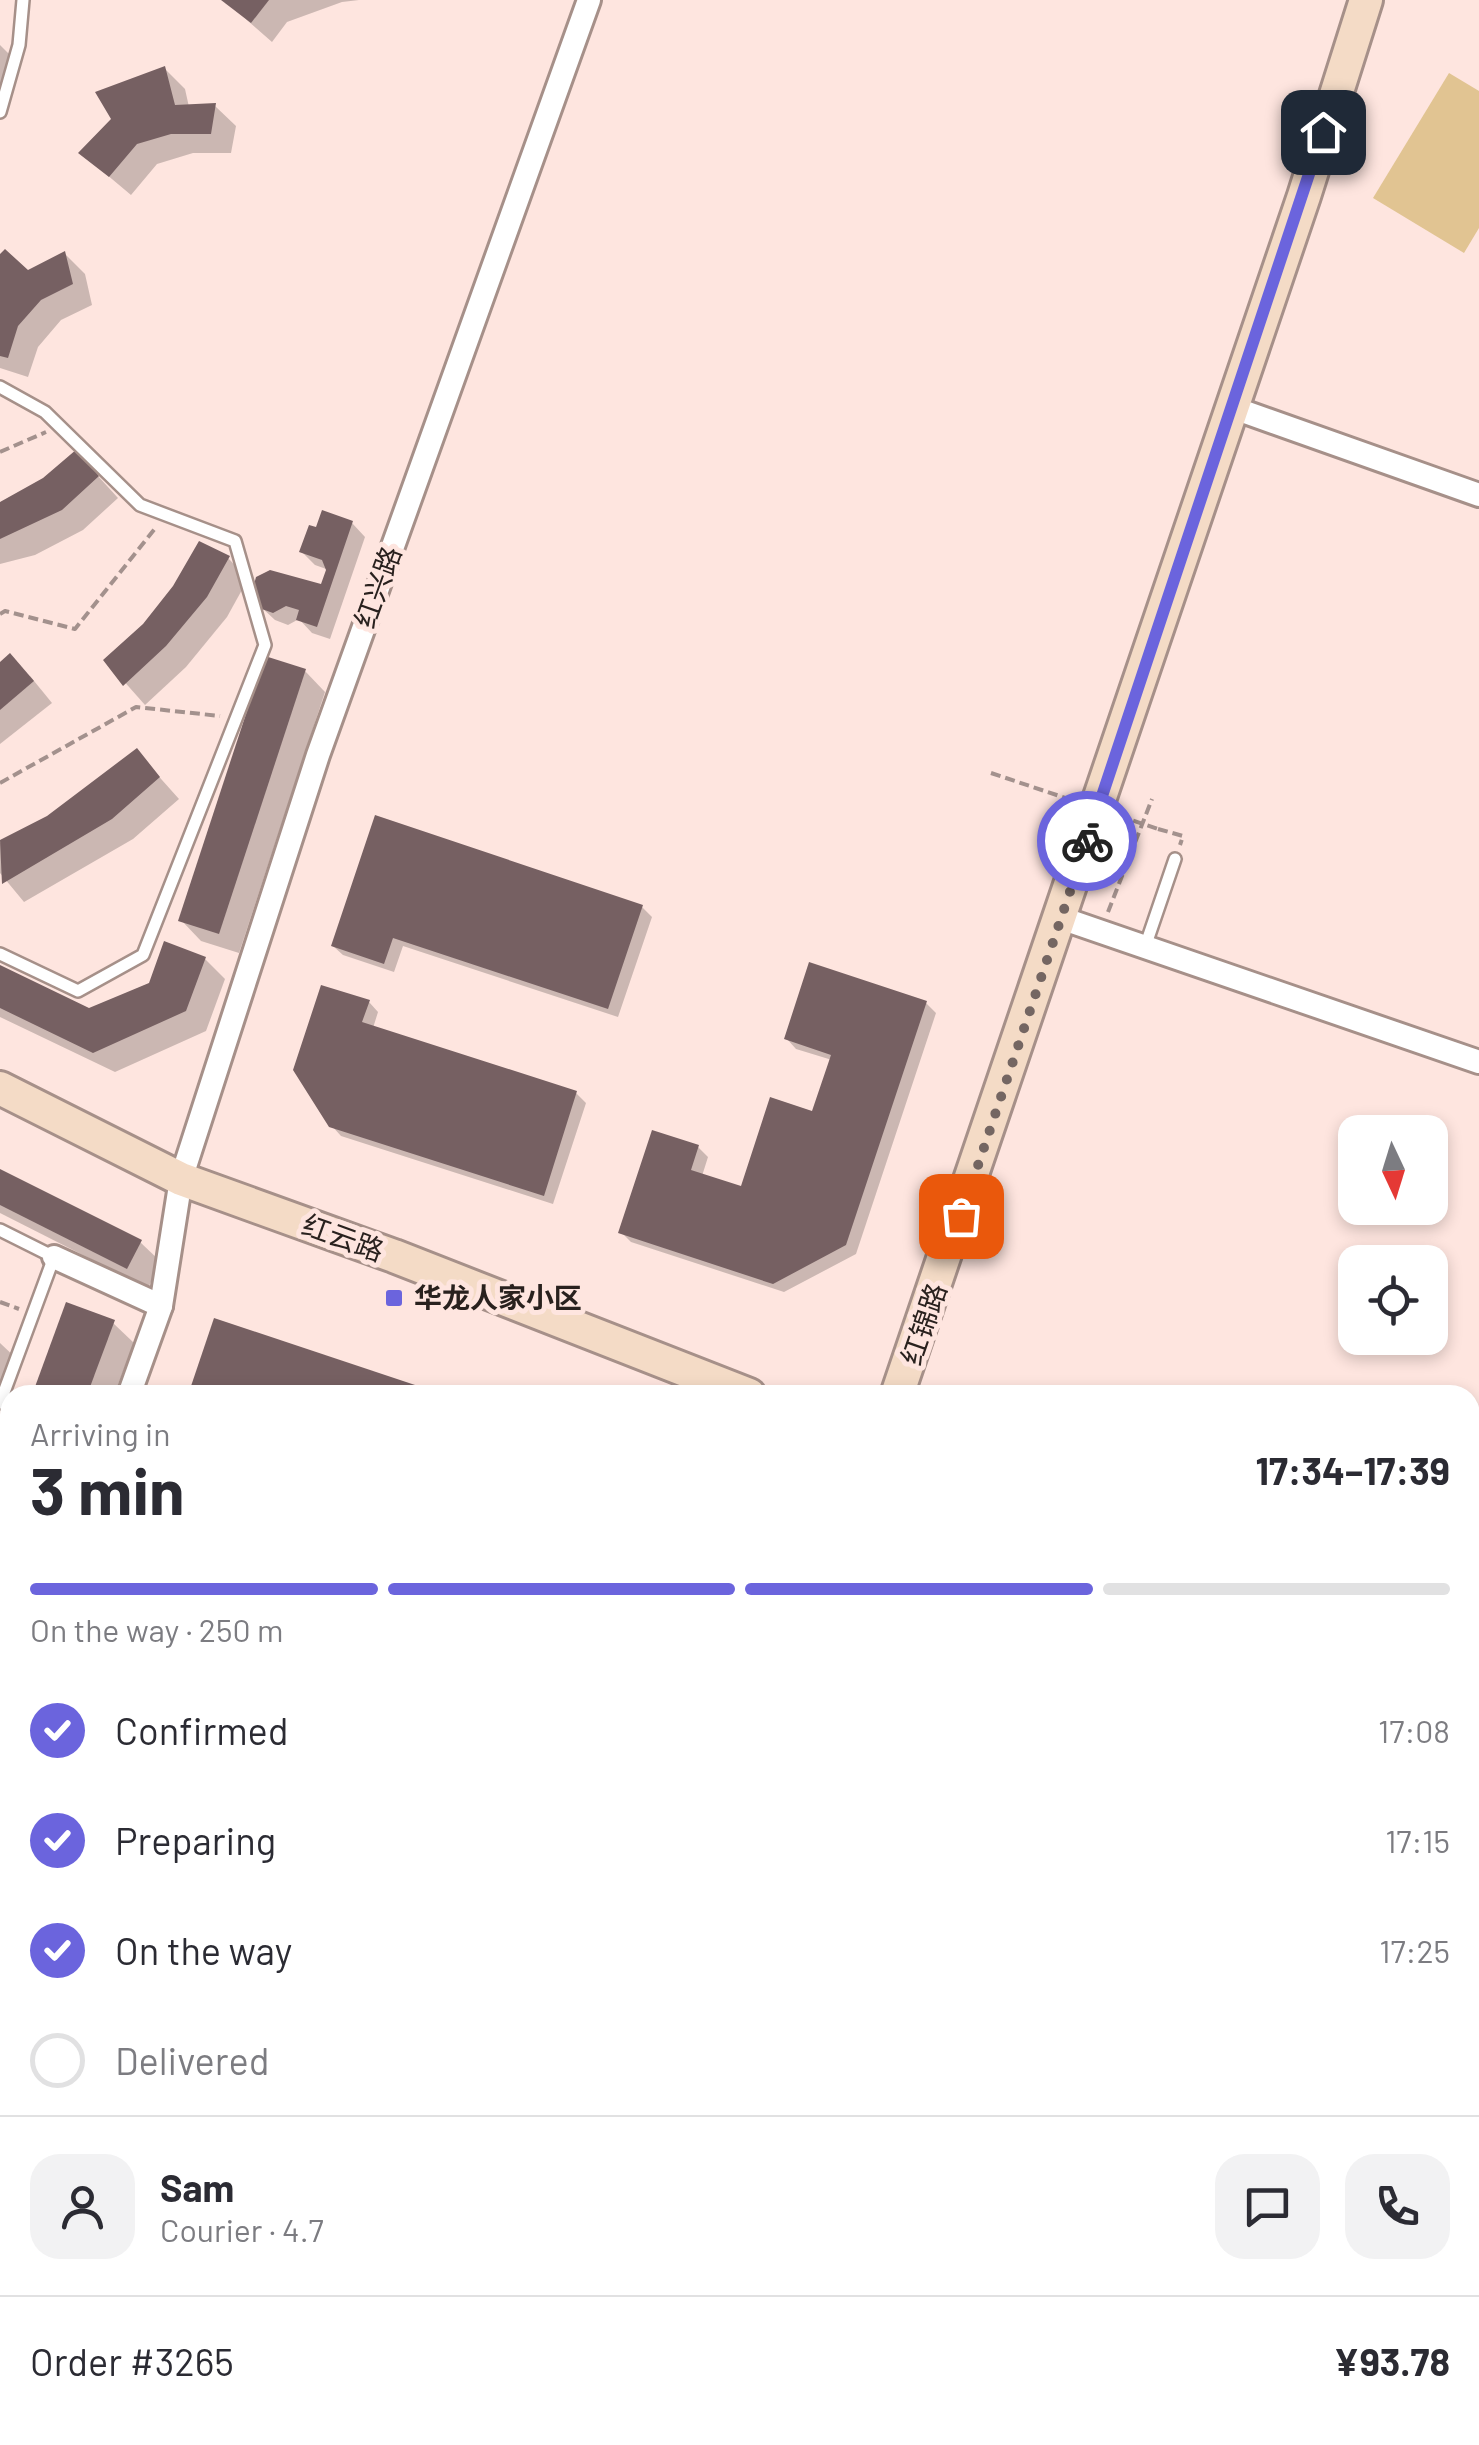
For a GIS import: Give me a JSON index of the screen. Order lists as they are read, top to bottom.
{
  "streets": {
    "street": ["红兴路", "红云路", "红锦路"]
  },
  "crossings": [
    ["红兴路", "红云路"]
  ],
  "places": {
    "transit": ["华龙人家小区"]
  },
  "north": "bottom",
  "page": {
    "heading": ["3 min", "Arriving in", "17:34–17:39"],
    "panel": [
      "Sam",
      "Courier · 4.7",
      "Order #3265",
      "¥93.78"
    ],
    "bar": "On the way · 250 m",
    "list": [
      ["Confirmed", "17:08"],
      ["Preparing", "17:15"],
      ["On the way", "17:25"],
      "Delivered"
    ]
  }
}
